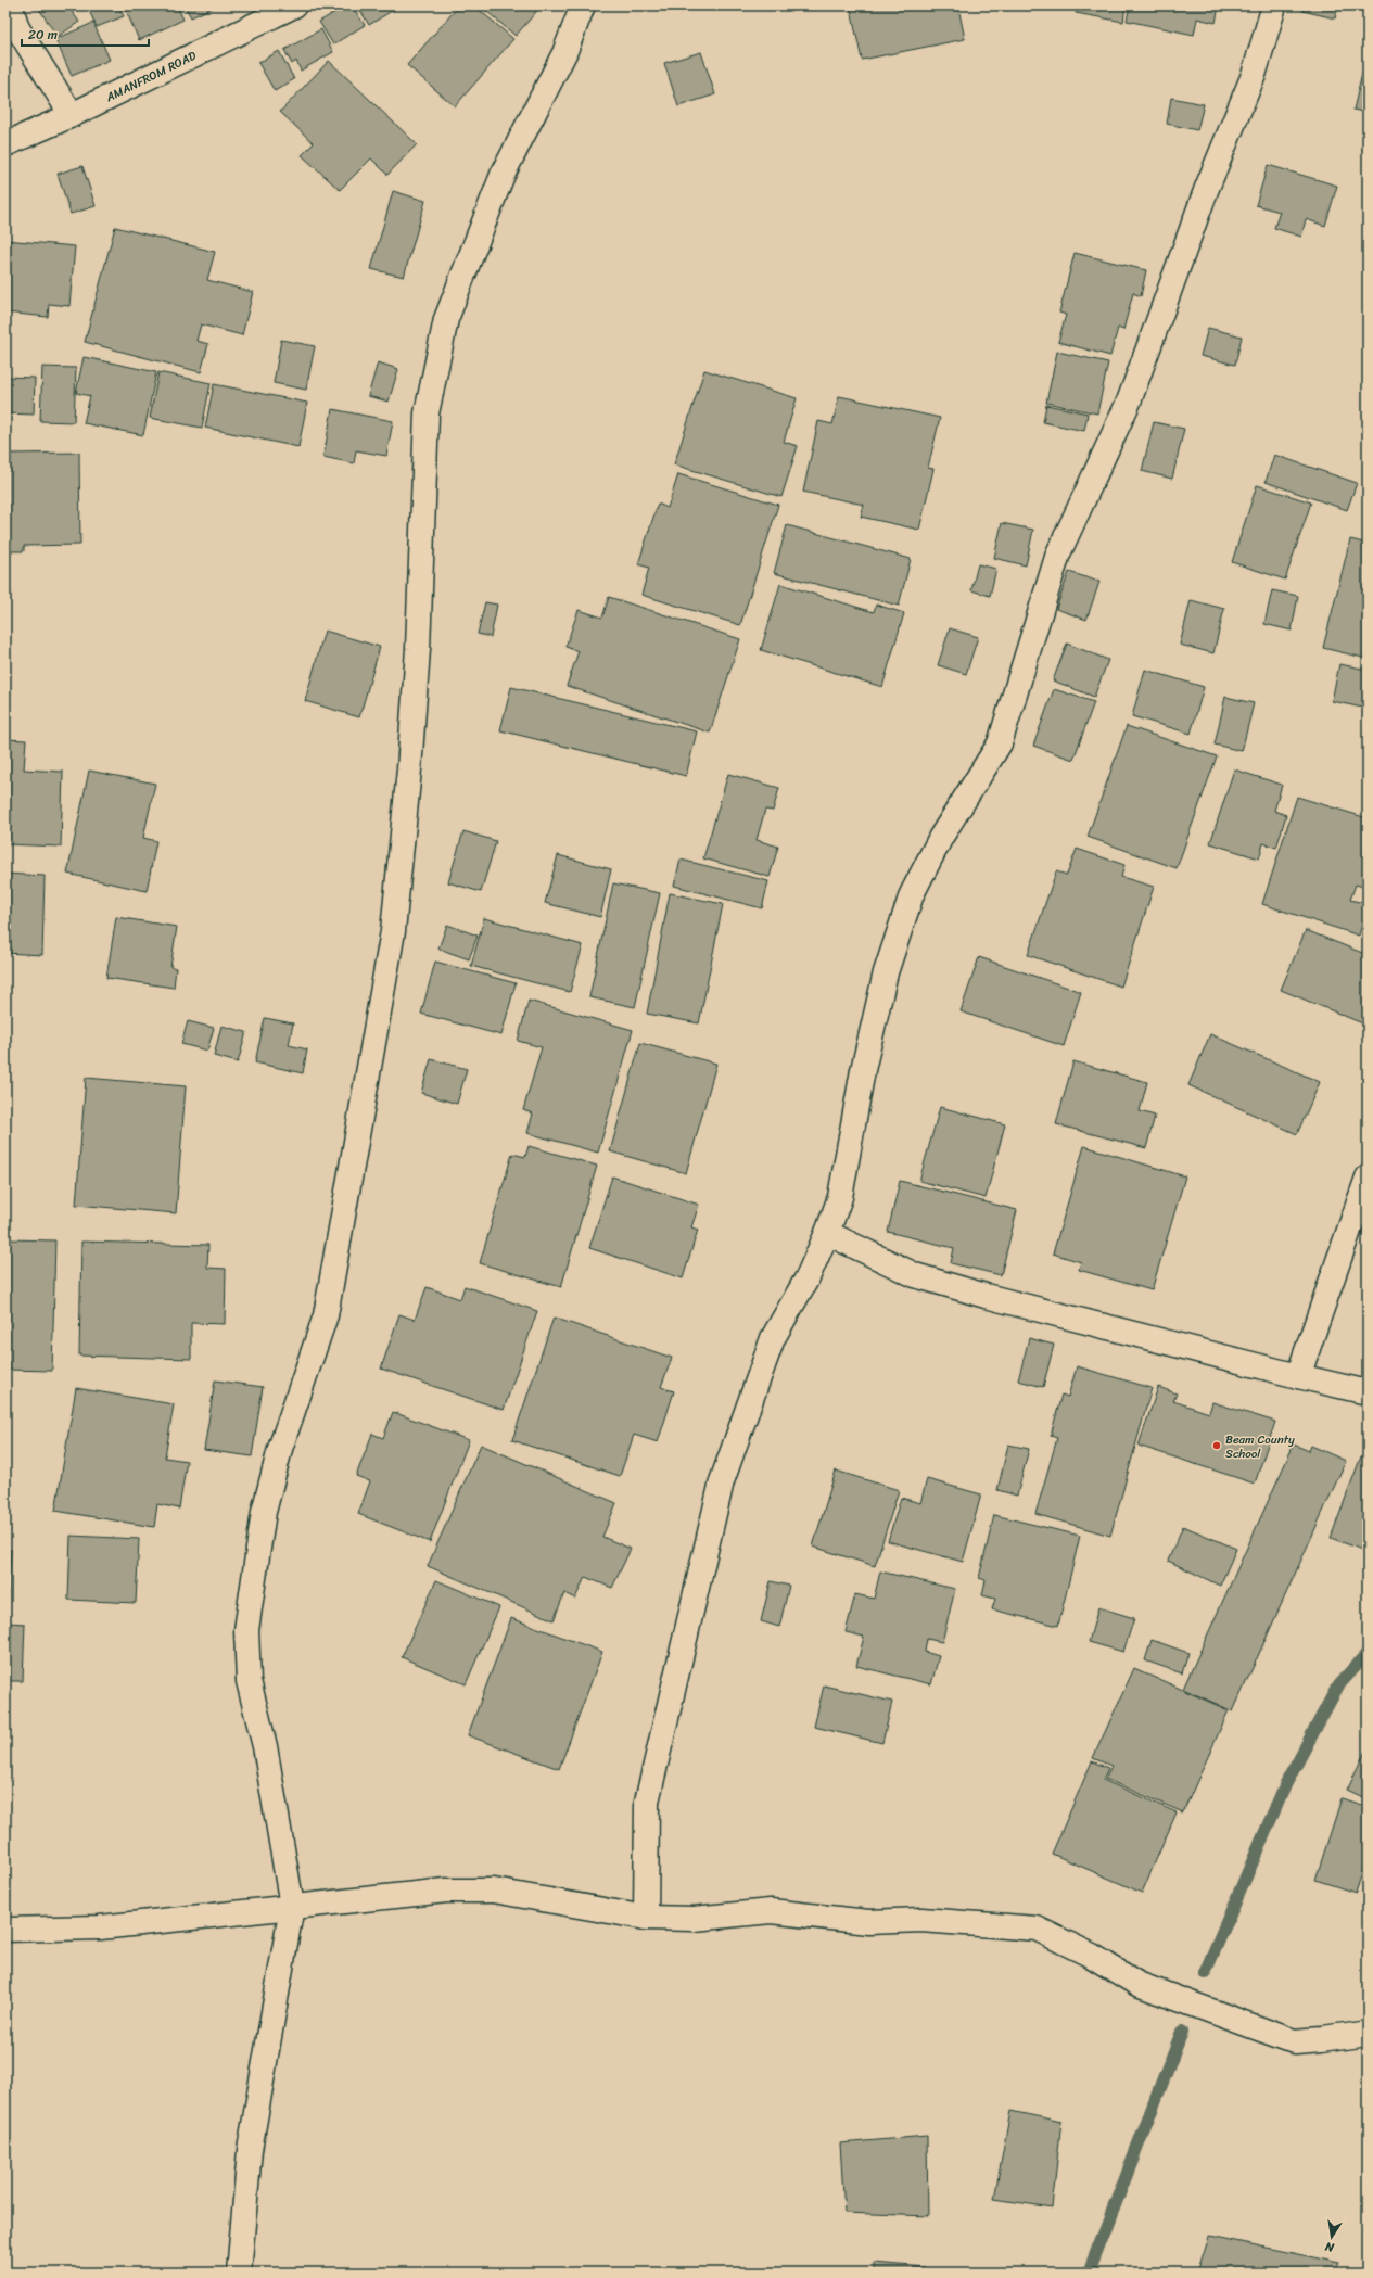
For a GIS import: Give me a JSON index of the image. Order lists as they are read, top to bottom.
{
  "streets": {
    "street": ["AMANFROM ROAD"]
  },
  "places": ["Beam County School"],
  "scale_bar": "20 m",
  "north": "bottom"
}
